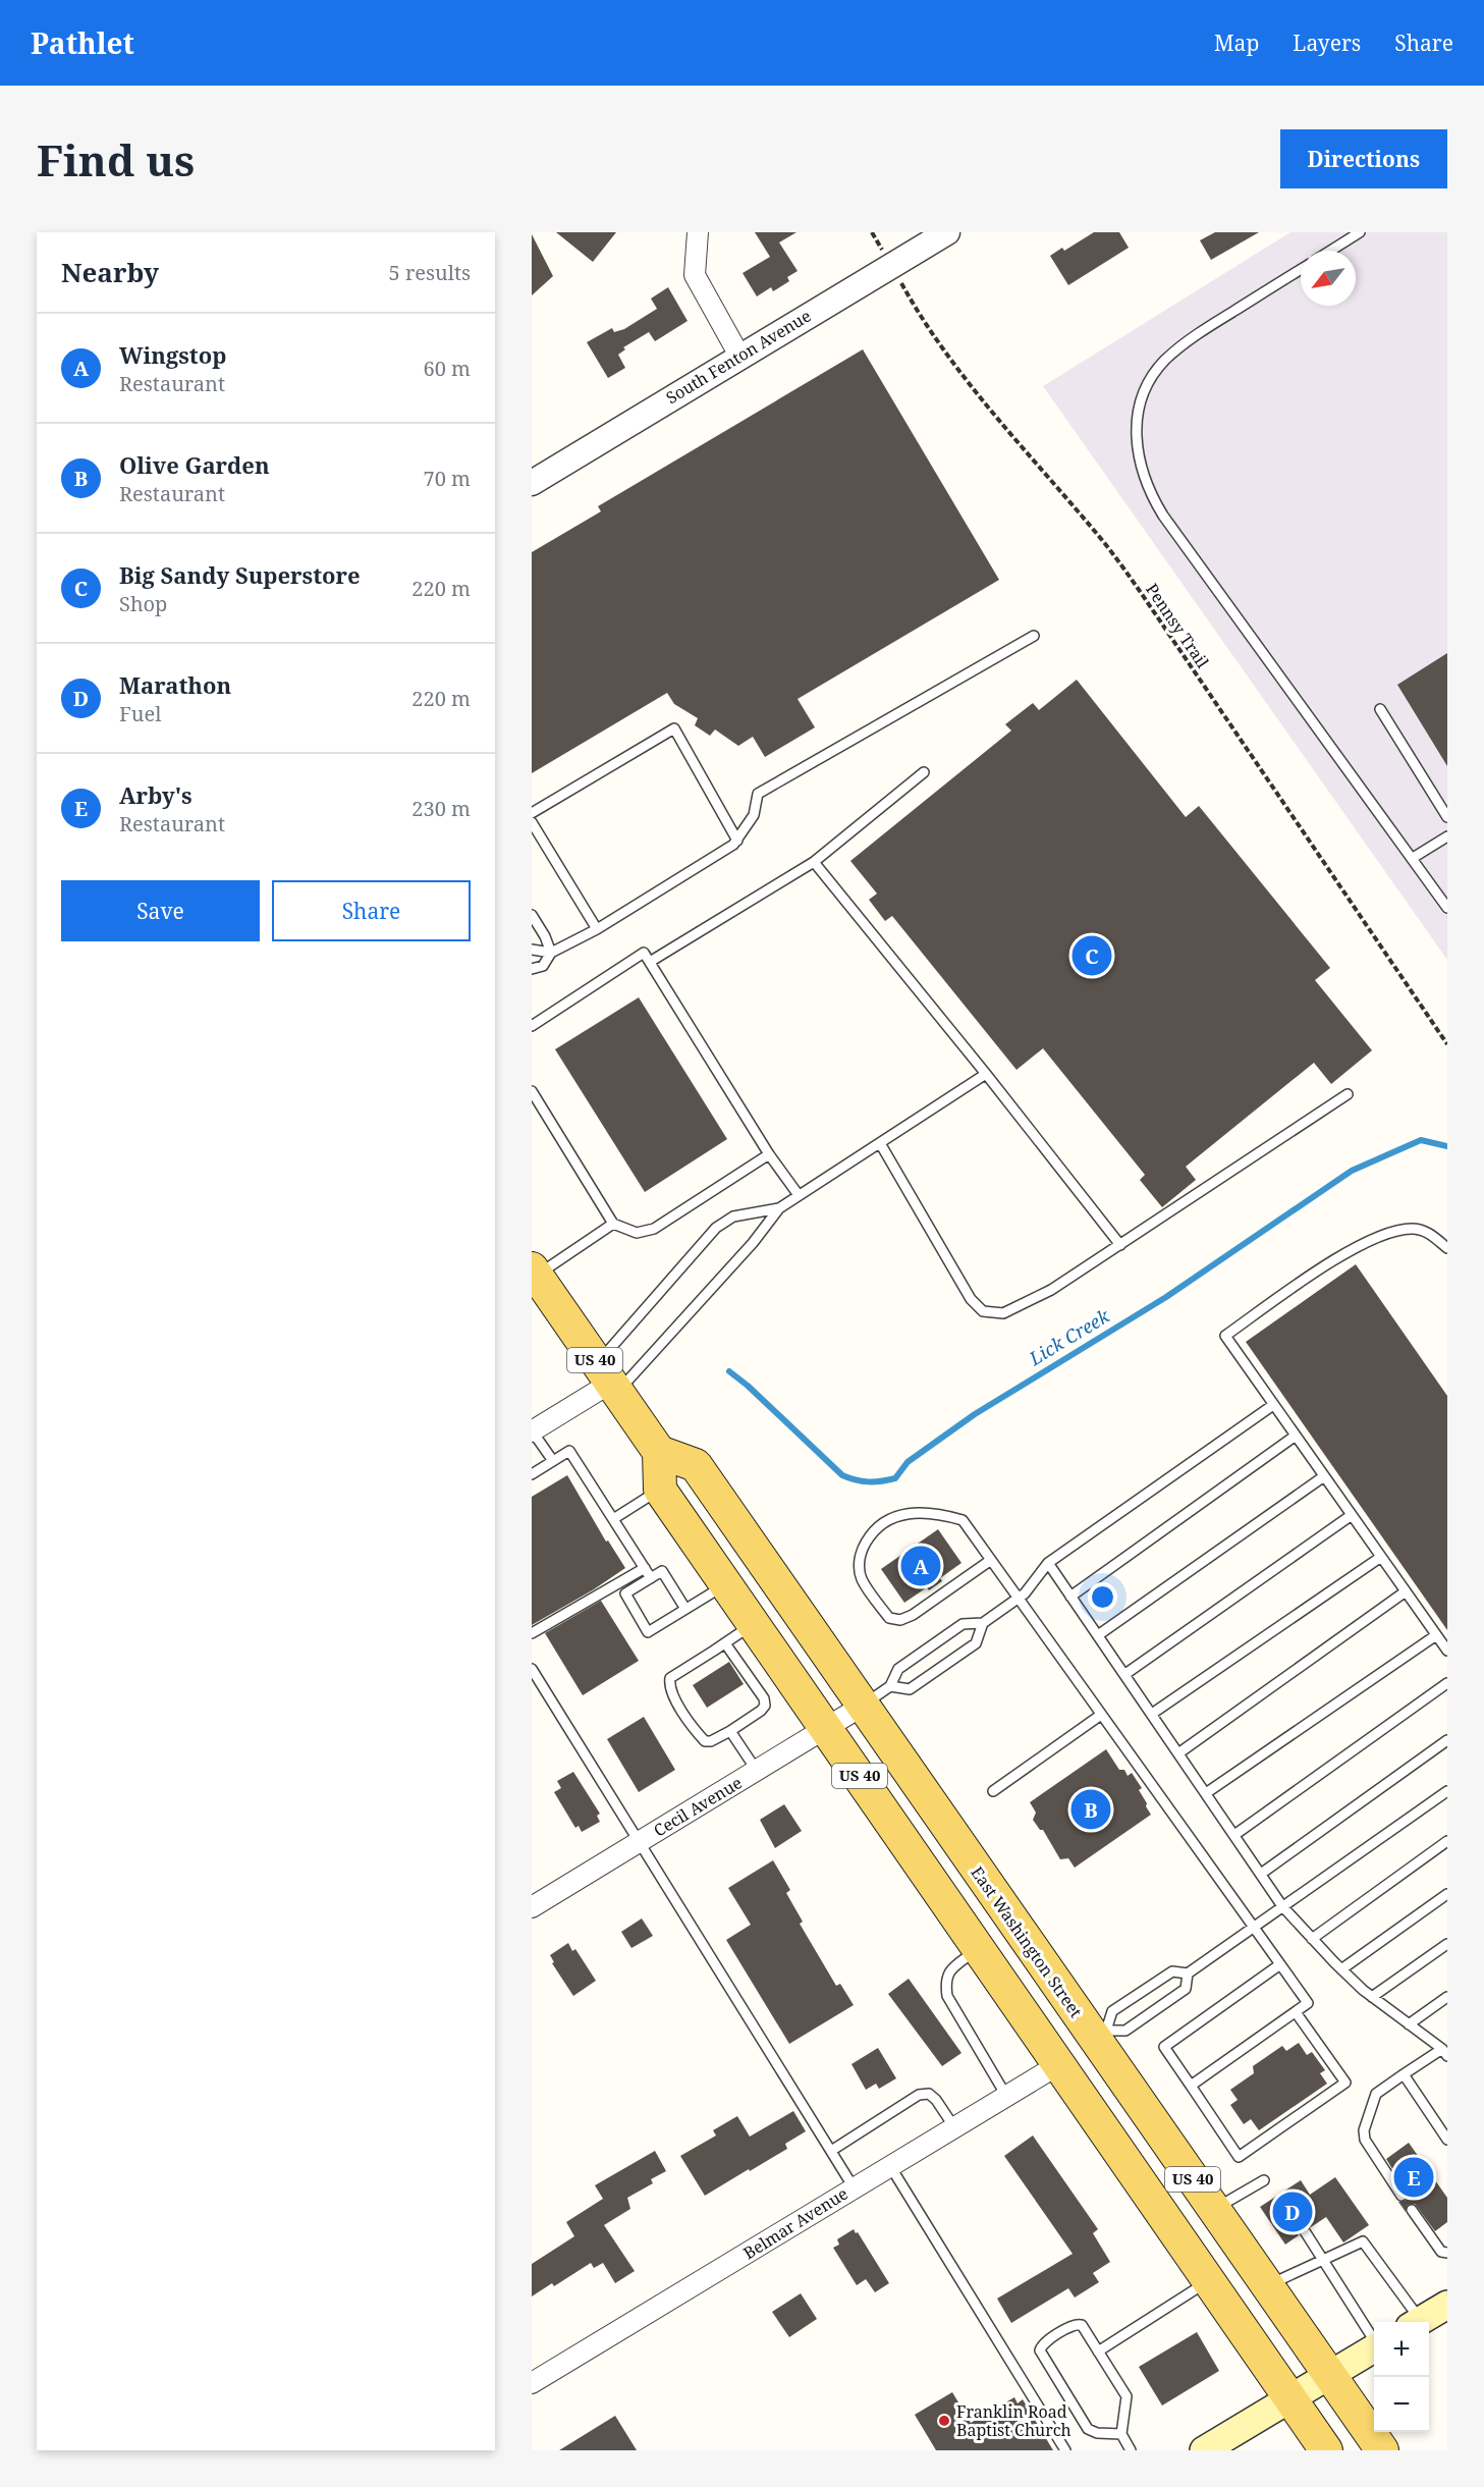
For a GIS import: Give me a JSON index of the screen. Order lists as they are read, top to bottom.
{
  "streets": {
    "main road": ["US 40", "East Washington Street"],
    "street": ["South Fenton Avenue", "Cecil Avenue", "Belmar Avenue"],
    "path": ["Pennsy Trail"]
  },
  "crossings": [
    ["South Fenton Avenue", "Pennsy Trail"],
    ["US 40", "East Washington Street"],
    ["Cecil Avenue", "East Washington Street"],
    ["East Washington Street", "Belmar Avenue"]
  ],
  "water": ["Lick Creek"],
  "places": ["Franklin Road Baptist Church"],
  "north": "bottom left",
  "page": {
    "header": "Pathlet",
    "nav": ["Map", "Layers", "Share"],
    "buttons": [
      "Directions",
      ["Save", "Share"]
    ],
    "title": "Find us",
    "heading": ["Nearby", "5 results"],
    "list": [
      {
        "mark": "A",
        "name": "Wingstop",
        "note": "Restaurant",
        "value": "60 m"
      },
      {
        "mark": "B",
        "name": "Olive Garden",
        "note": "Restaurant",
        "value": "70 m"
      },
      {
        "mark": "C",
        "name": "Big Sandy Superstore",
        "note": "Shop",
        "value": "220 m"
      },
      {
        "mark": "D",
        "name": "Marathon",
        "note": "Fuel",
        "value": "220 m"
      },
      {
        "mark": "E",
        "name": "Arby's",
        "note": "Restaurant",
        "value": "230 m"
      }
    ],
    "pins": [
      "C",
      "A",
      "B",
      "E",
      "D"
    ],
    "map_buttons": ["+", "−"]
  }
}
